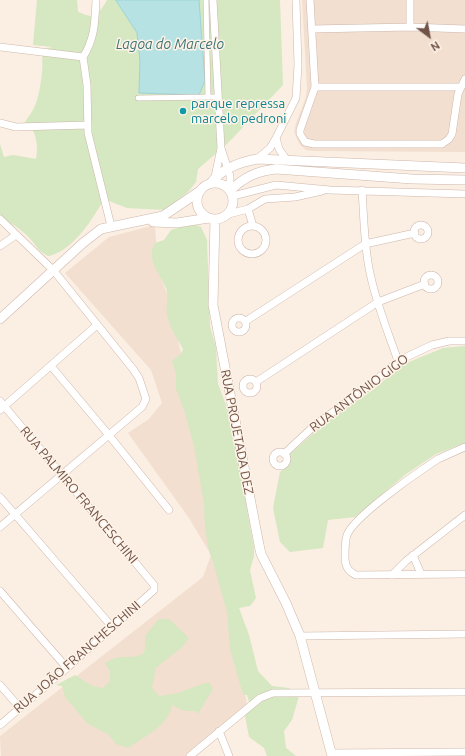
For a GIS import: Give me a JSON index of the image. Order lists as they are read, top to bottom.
{
  "streets": {
    "street": [
      "RUA ANTÔNIO GIGO",
      "RUA PROJETADA DEZ",
      "RUA PALMIRO FRANCESCHINI",
      "RUA JOÃO FRANCHESCHINI"
    ]
  },
  "crossings": [
    ["RUA PALMIRO FRANCESCHINI", "RUA JOÃO FRANCHESCHINI"]
  ],
  "water": ["Lagoa do Marcelo"],
  "places": ["parque repressa marcelo pedroni"],
  "north": "bottom right"
}
